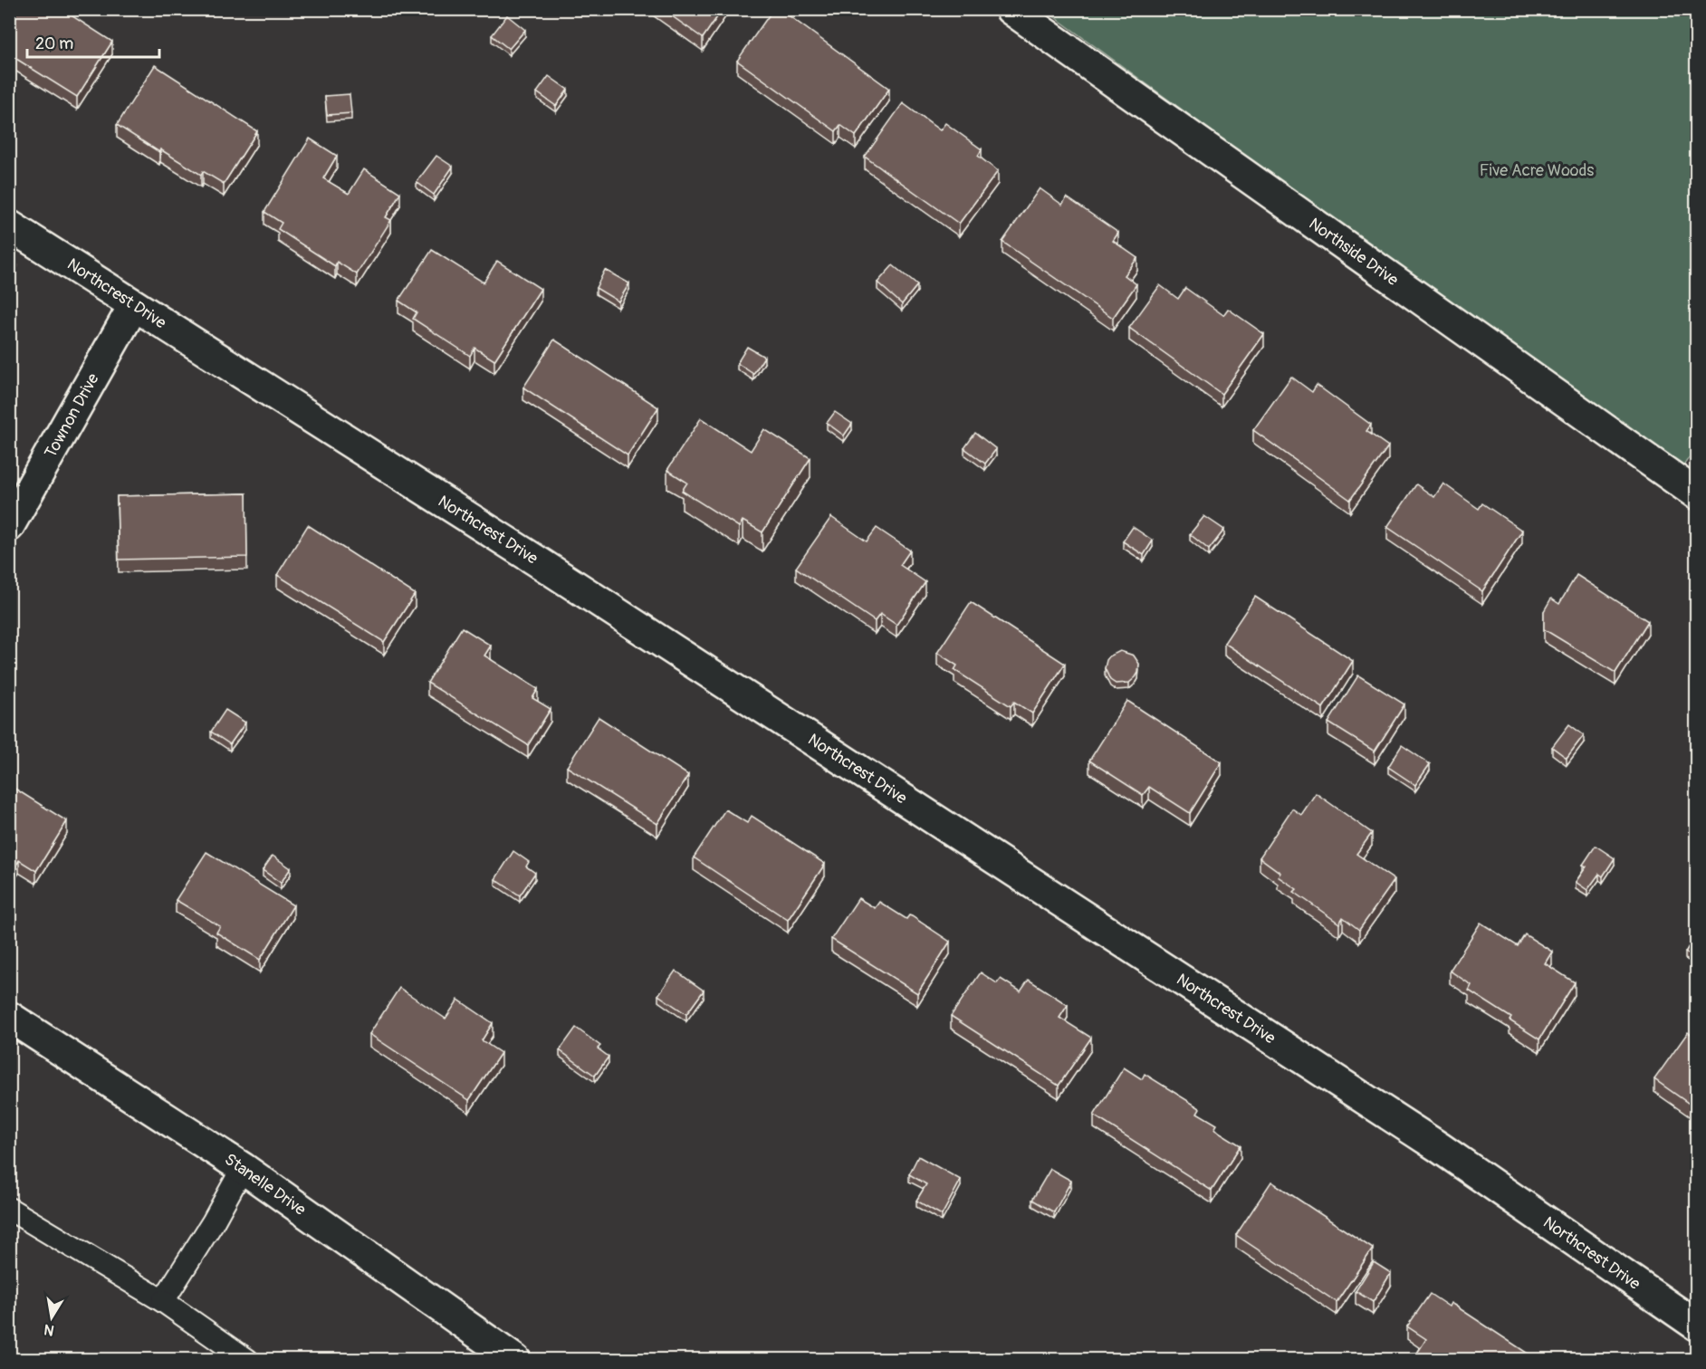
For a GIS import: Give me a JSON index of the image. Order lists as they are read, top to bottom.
{
  "streets": {
    "street": [
      "Northside Drive",
      "Northcrest Drive",
      "Townon Drive",
      "Stanelle Drive"
    ]
  },
  "crossings": [
    ["Northcrest Drive", "Townon Drive"]
  ],
  "parks": ["Five Acre Woods"],
  "scale_bar": "20 m",
  "north": "bottom"
}
